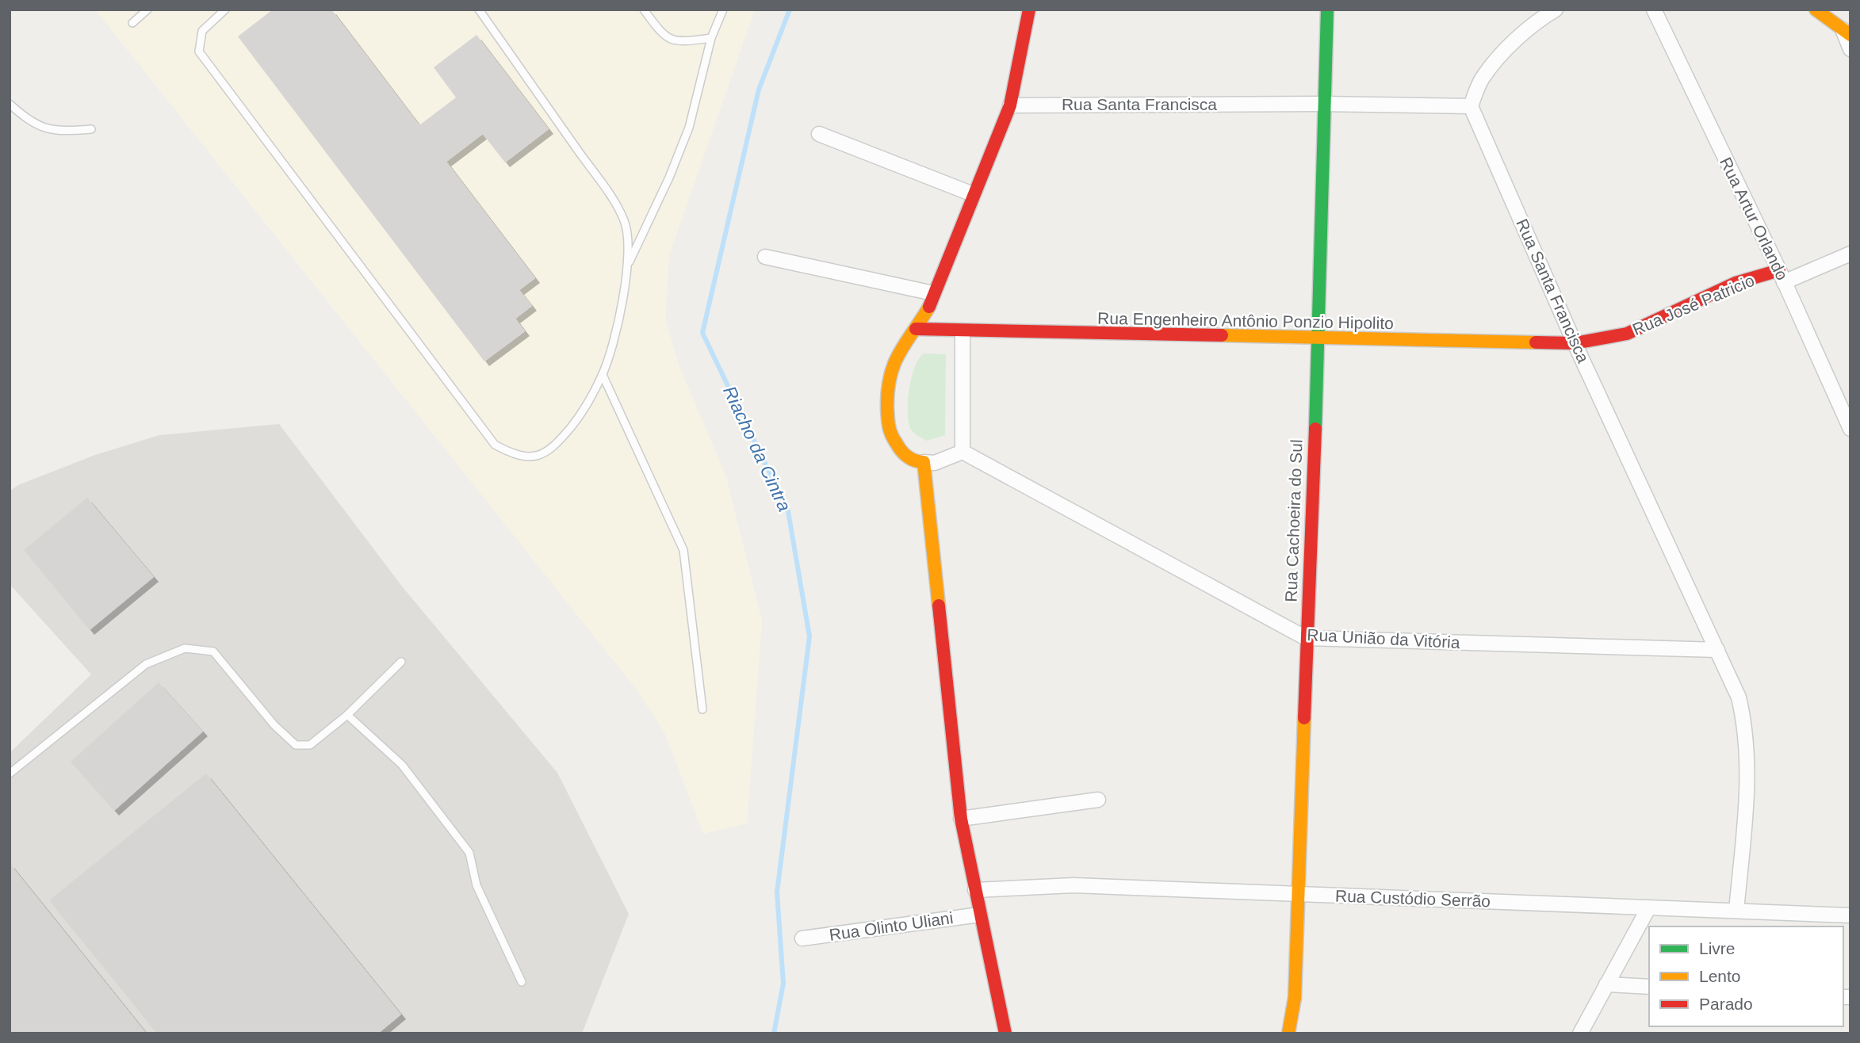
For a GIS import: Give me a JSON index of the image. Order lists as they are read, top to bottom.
{
  "streets": {
    "street": [
      "Rua Santa Francisca",
      "Rua Artur Orlando",
      "Rua José Patricio",
      "Rua Engenheiro Antônio Ponzio Hipolito",
      "Rua Cachoeira do Sul",
      "Rua União da Vitória",
      "Rua Custódio Serrão",
      "Rua Olinto Uliani"
    ]
  },
  "crossings": [
    ["Rua Santa Francisca", "Rua José Patricio"],
    ["Rua Santa Francisca", "Rua Engenheiro Antônio Ponzio Hipolito"],
    ["Rua Santa Francisca", "Rua Cachoeira do Sul"],
    ["Rua Santa Francisca", "Rua União da Vitória"],
    ["Rua Santa Francisca", "Rua Custódio Serrão"],
    ["Rua Artur Orlando", "Rua José Patricio"],
    ["Rua José Patricio", "Rua Engenheiro Antônio Ponzio Hipolito"],
    ["Rua Engenheiro Antônio Ponzio Hipolito", "Rua Cachoeira do Sul"],
    ["Rua Cachoeira do Sul", "Rua União da Vitória"],
    ["Rua Cachoeira do Sul", "Rua Custódio Serrão"]
  ],
  "water": ["Riacho da Cintra"],
  "legend": ["Livre", "Lento", "Parado"]
}
